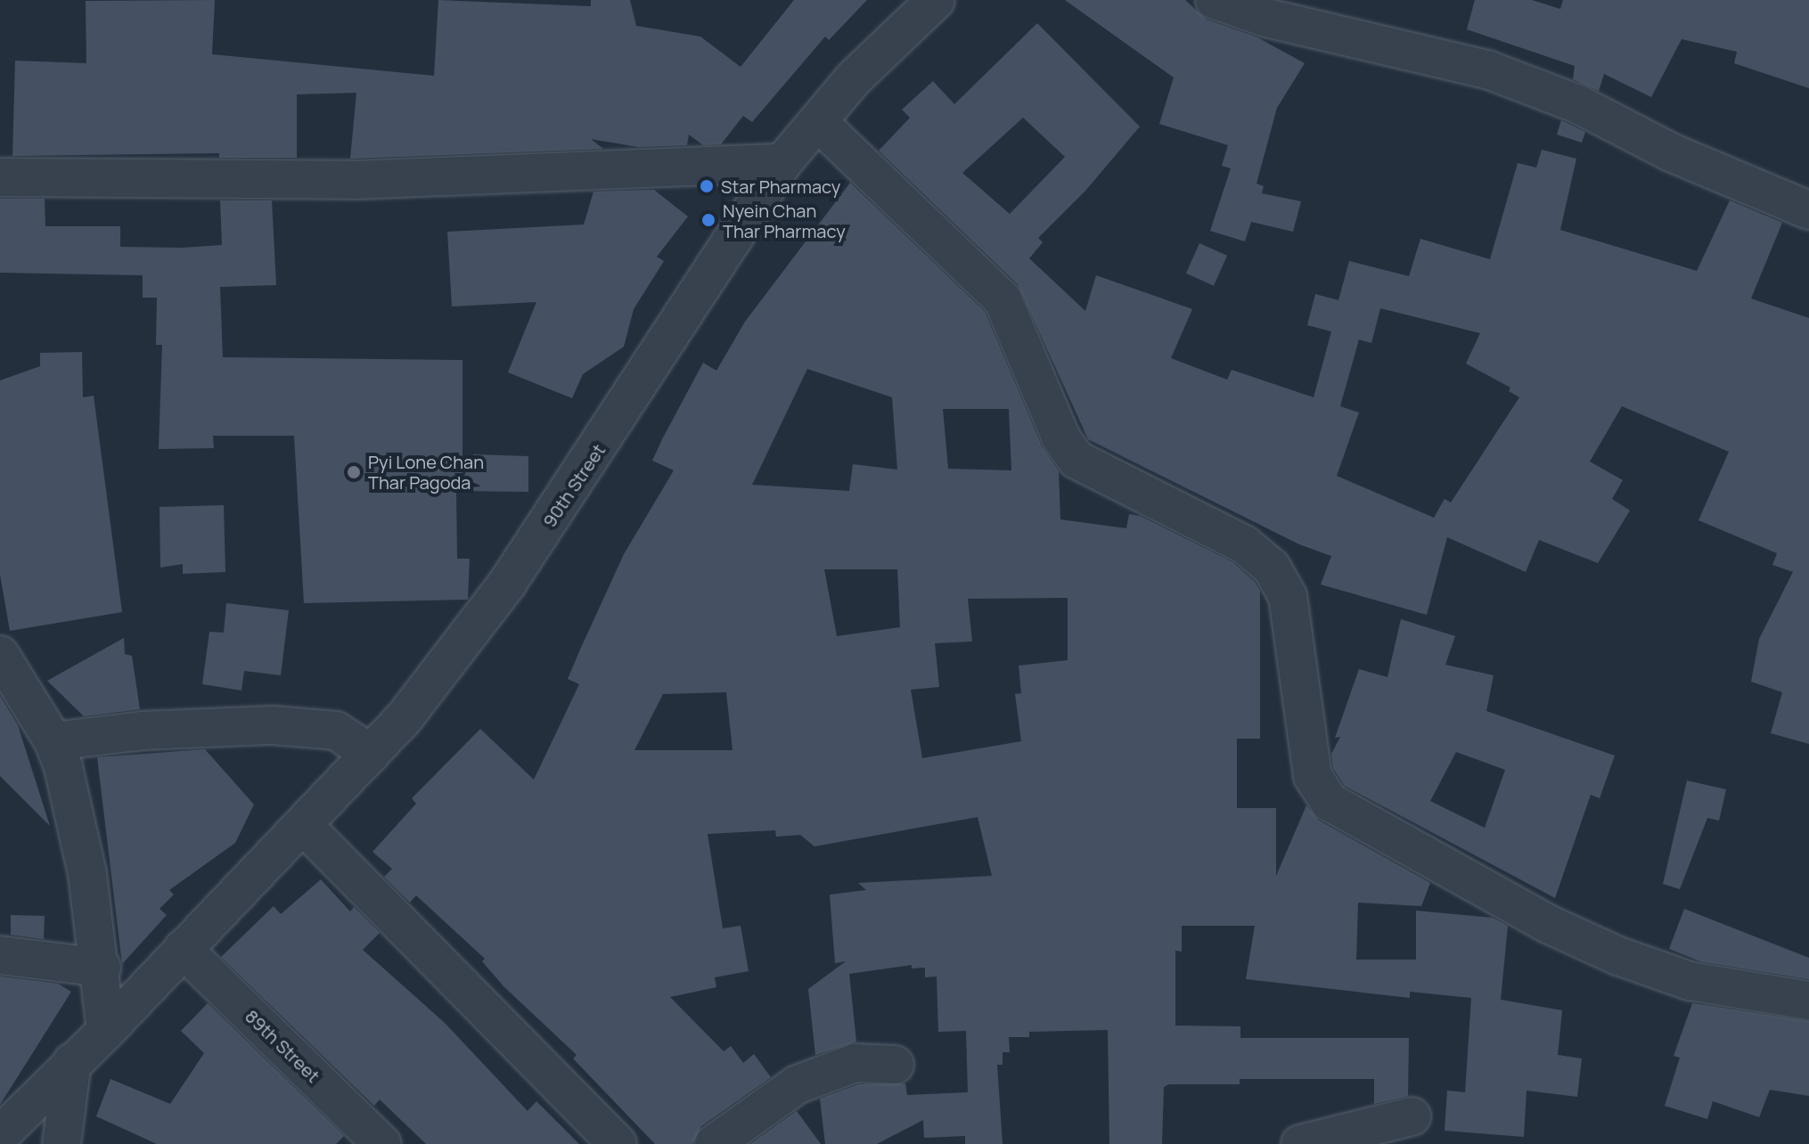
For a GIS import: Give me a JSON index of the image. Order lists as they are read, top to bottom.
{
  "streets": {
    "street": ["90th Street", "89th Street"]
  },
  "crossings": [
    ["90th Street", "89th Street"]
  ],
  "places": ["Star Pharmacy", "Nyein Chan Thar Pharmacy", "Pyi Lone Chan Thar Pagoda"]
}
